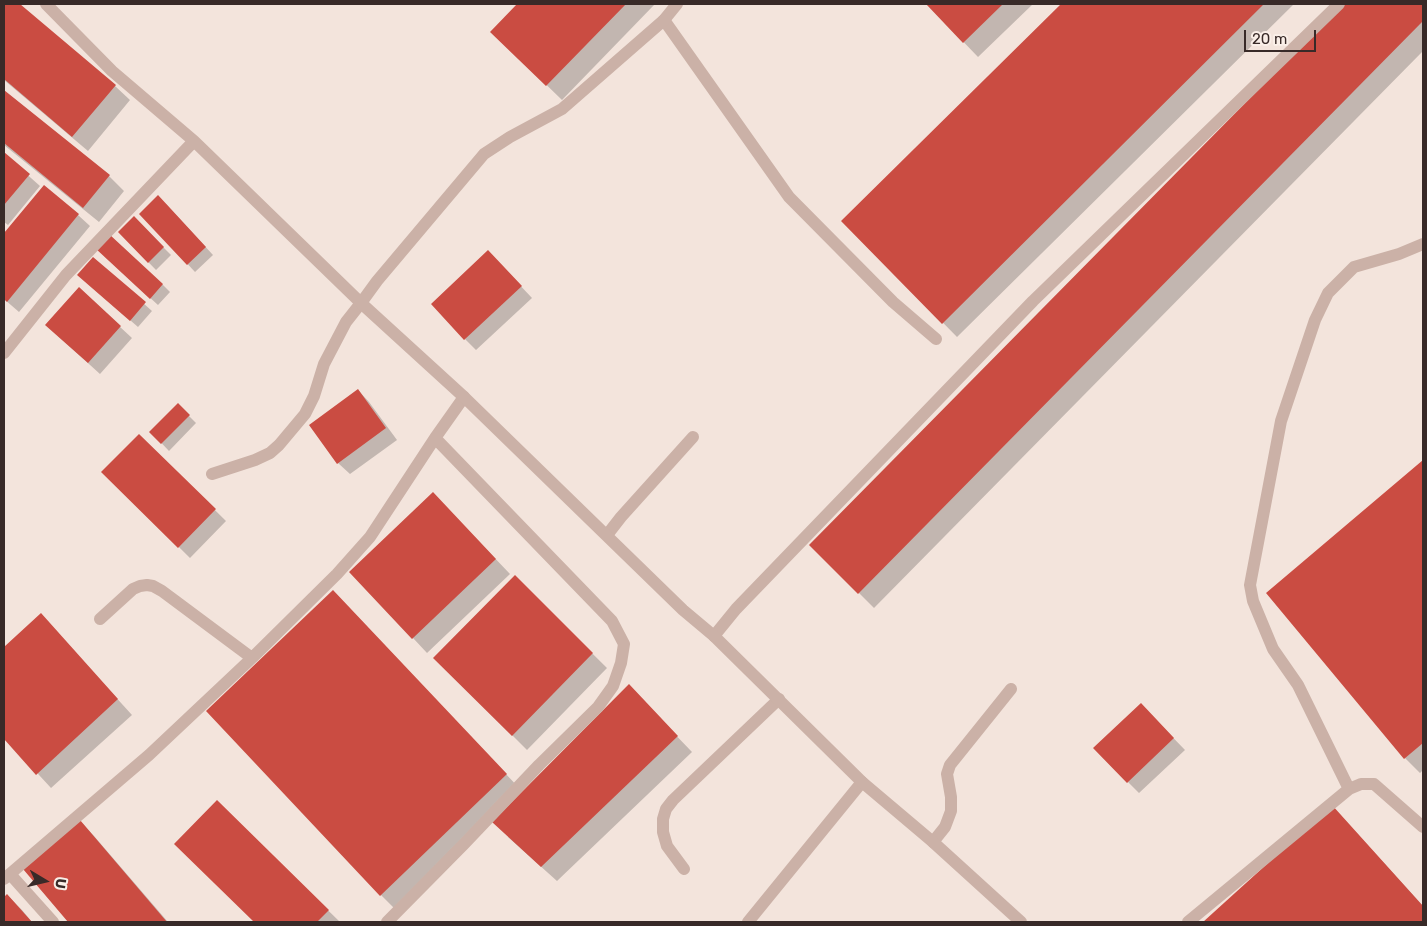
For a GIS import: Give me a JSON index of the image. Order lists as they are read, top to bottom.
{
  "scale_bar": "20 m",
  "north": "right"
}
